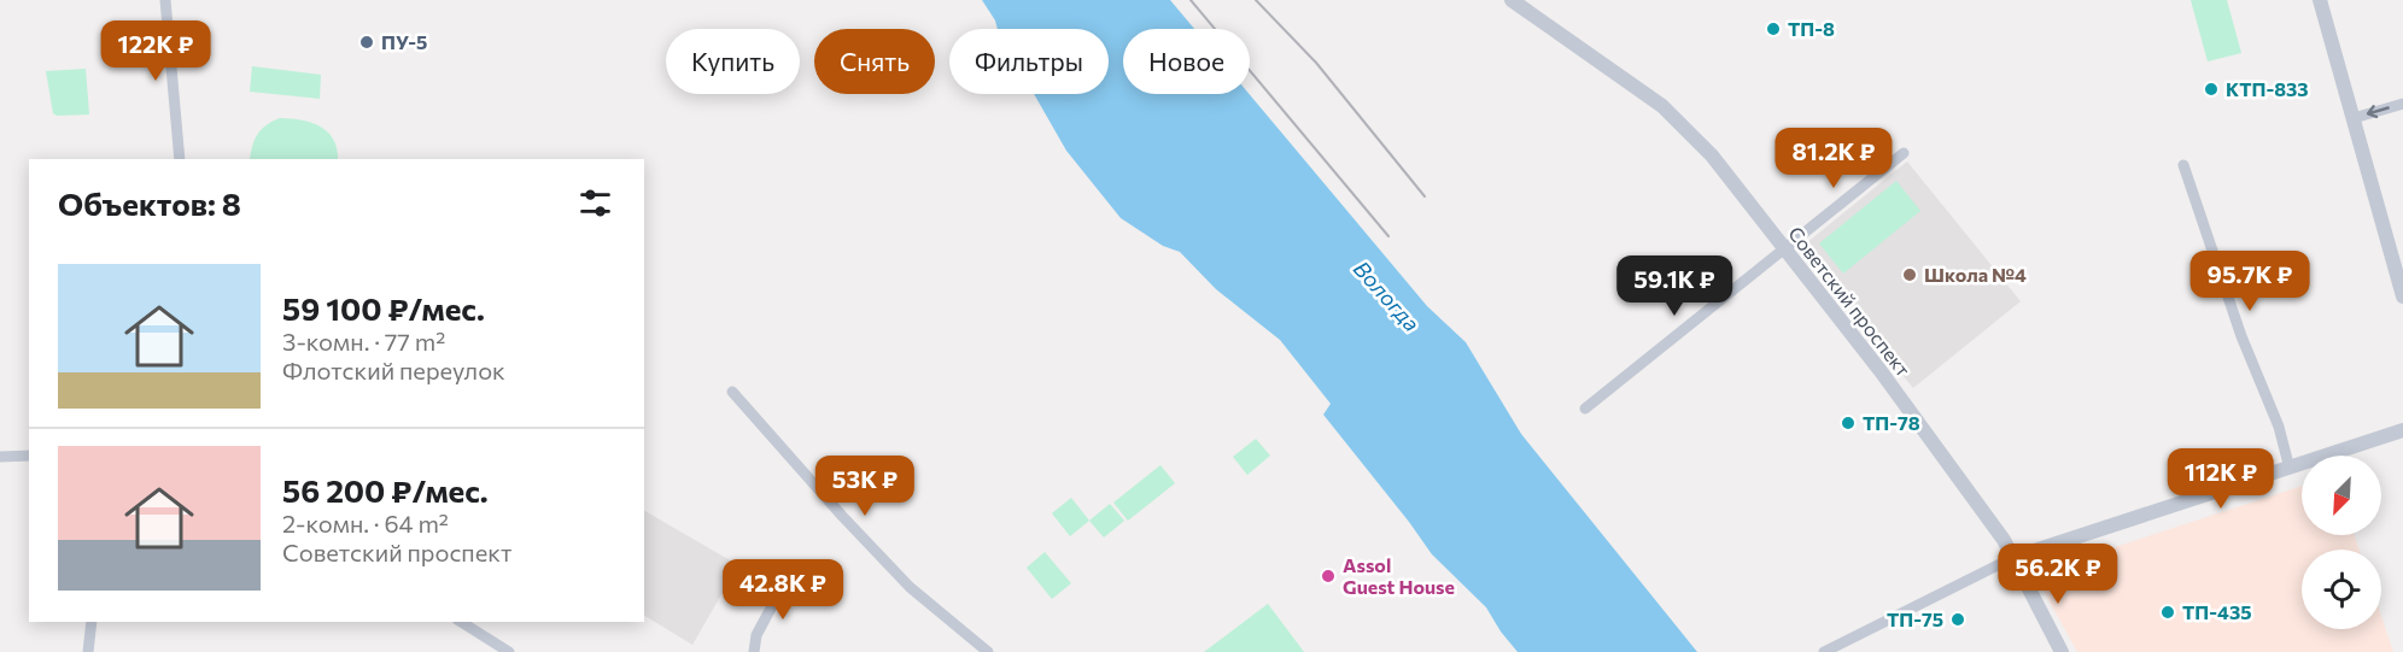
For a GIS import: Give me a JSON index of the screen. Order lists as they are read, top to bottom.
{
  "streets": {
    "street": ["Советский проспект"]
  },
  "water": ["Вологда"],
  "places": [
    "ТП-8",
    "ПУ-5",
    "КТП-833",
    "Школа №4",
    "ТП-78",
    "Assol Guest House",
    "ТП-435",
    "ТП-75"
  ],
  "north": "bottom left",
  "page": {
    "price": [
      "122K ₽",
      "81.2K ₽",
      "95.7K ₽",
      "59.1K ₽",
      "112K ₽",
      "53K ₽",
      "56.2K ₽",
      "42.8K ₽"
    ],
    "chip": [
      "Купить",
      "Снять",
      "Фильтры",
      "Новое"
    ],
    "heading": "Объектов: 8",
    "list": [
      {
        "name": "59 100 ₽/мес.",
        "note": "3-комн. · 77 m² · Флотский переулок"
      },
      {
        "name": "56 200 ₽/мес.",
        "note": "2-комн. · 64 m² · Советский проспект"
      }
    ]
  }
}
